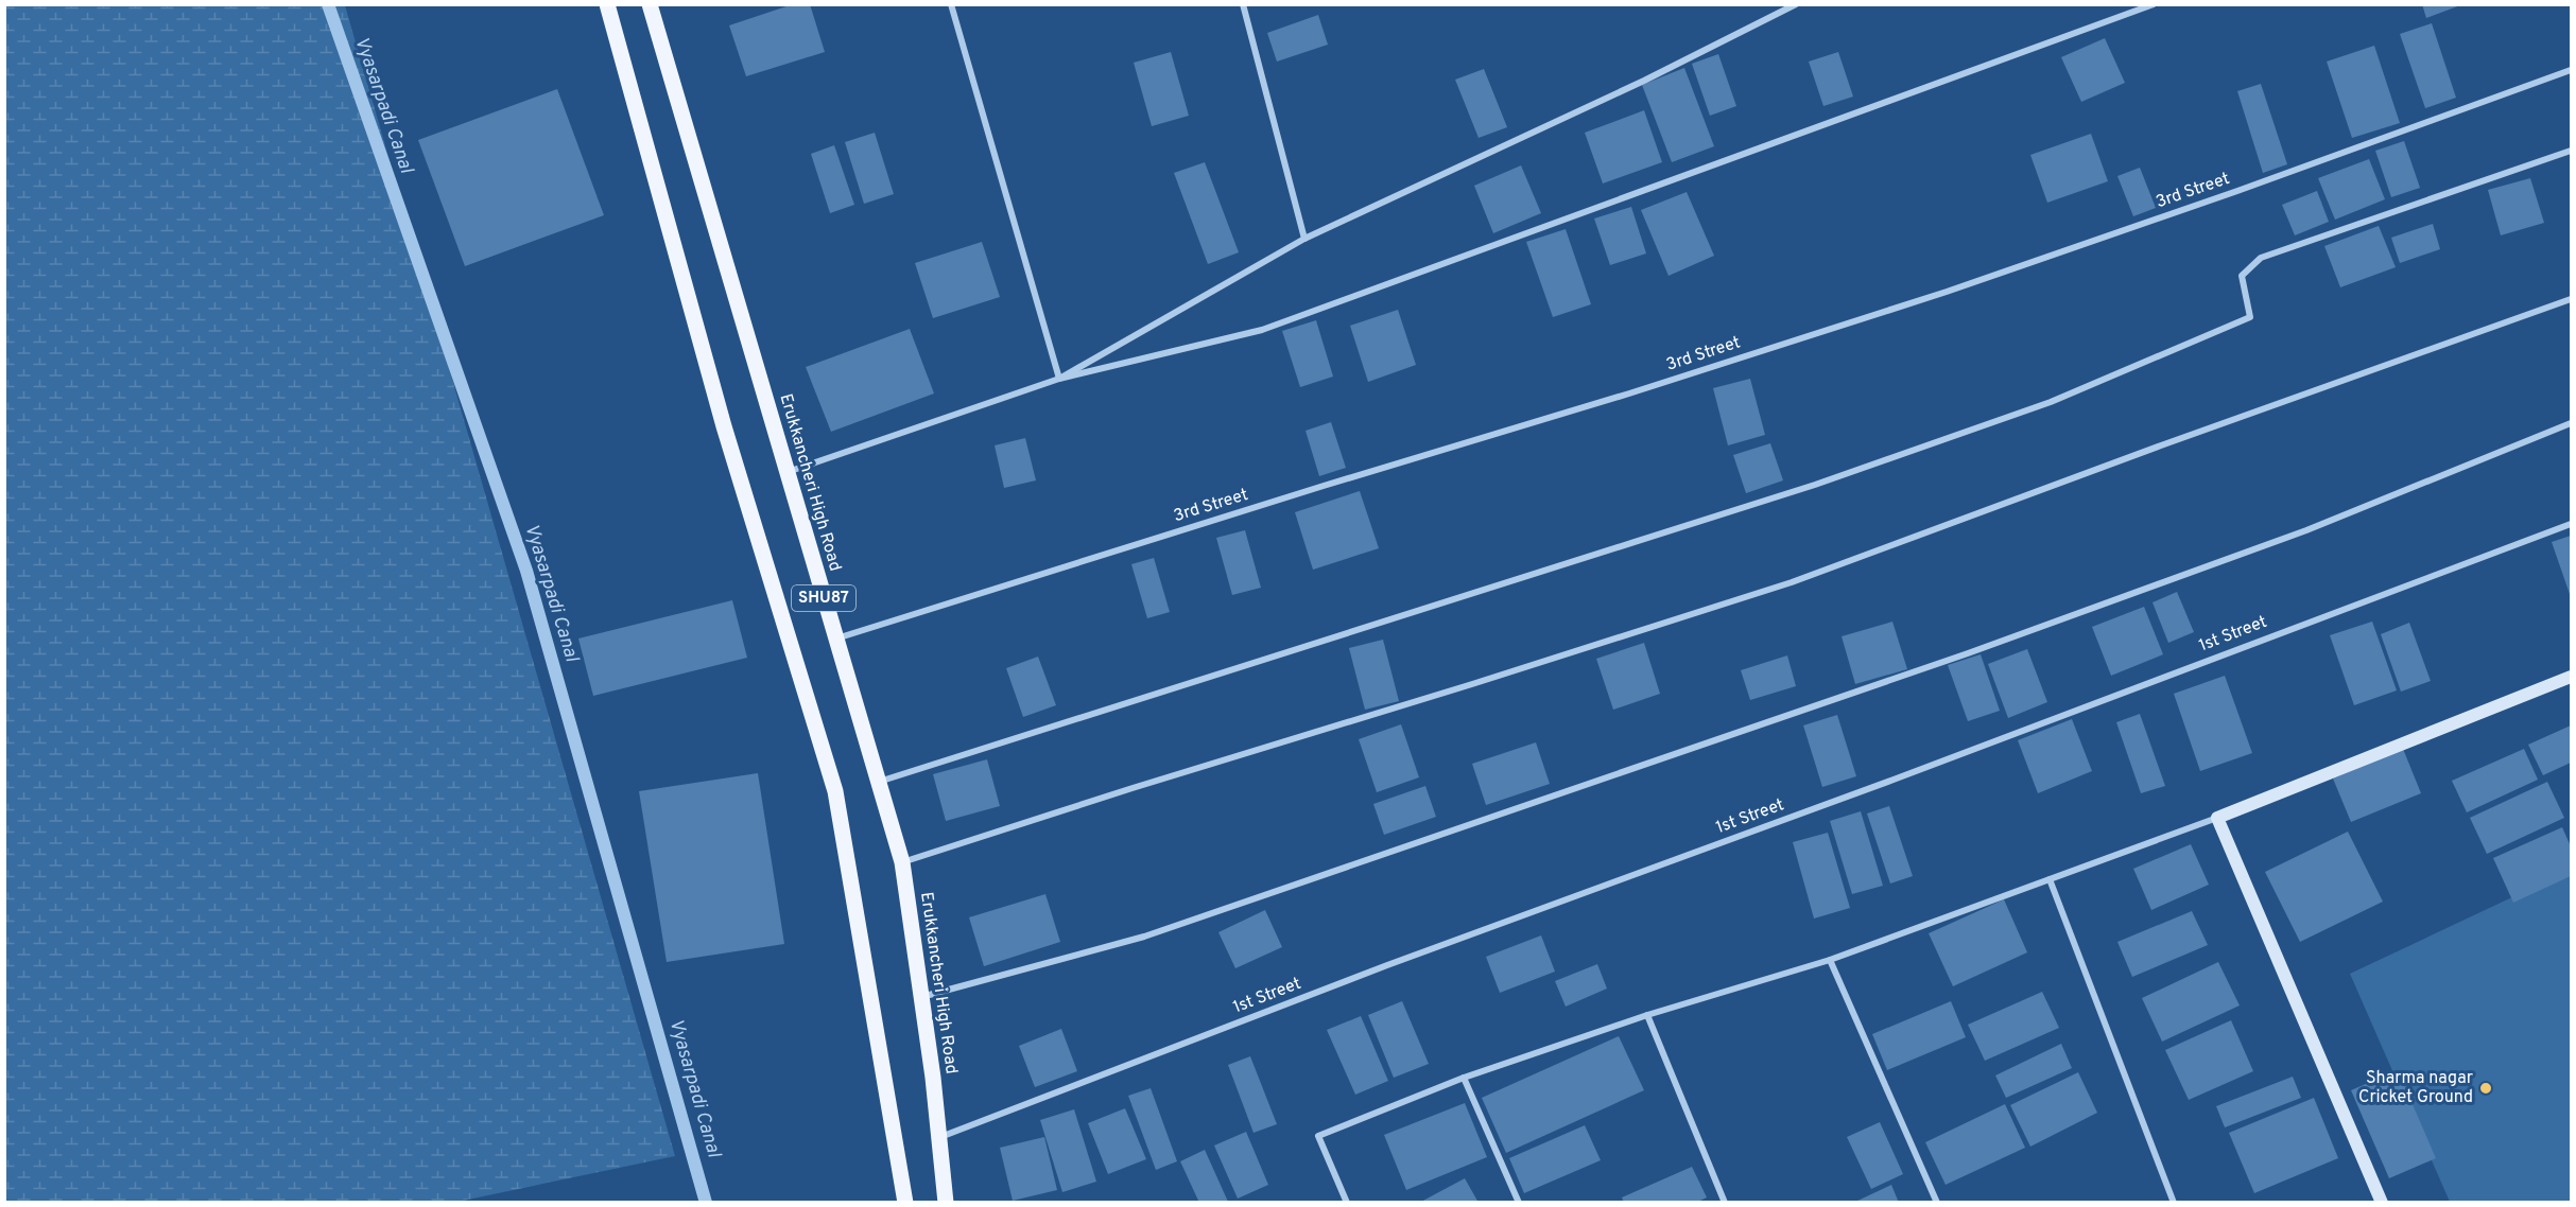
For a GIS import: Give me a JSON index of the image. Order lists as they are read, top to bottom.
{
  "streets": {
    "main road": ["Erukkancheri High Road", "SHU87"],
    "street": ["3rd Street", "1st Street"]
  },
  "crossings": [
    ["3rd Street", "Erukkancheri High Road"],
    ["Erukkancheri High Road", "1st Street"]
  ],
  "water": ["Vyasarpadi Canal"],
  "places": ["Sharma nagar Cricket Ground"]
}
